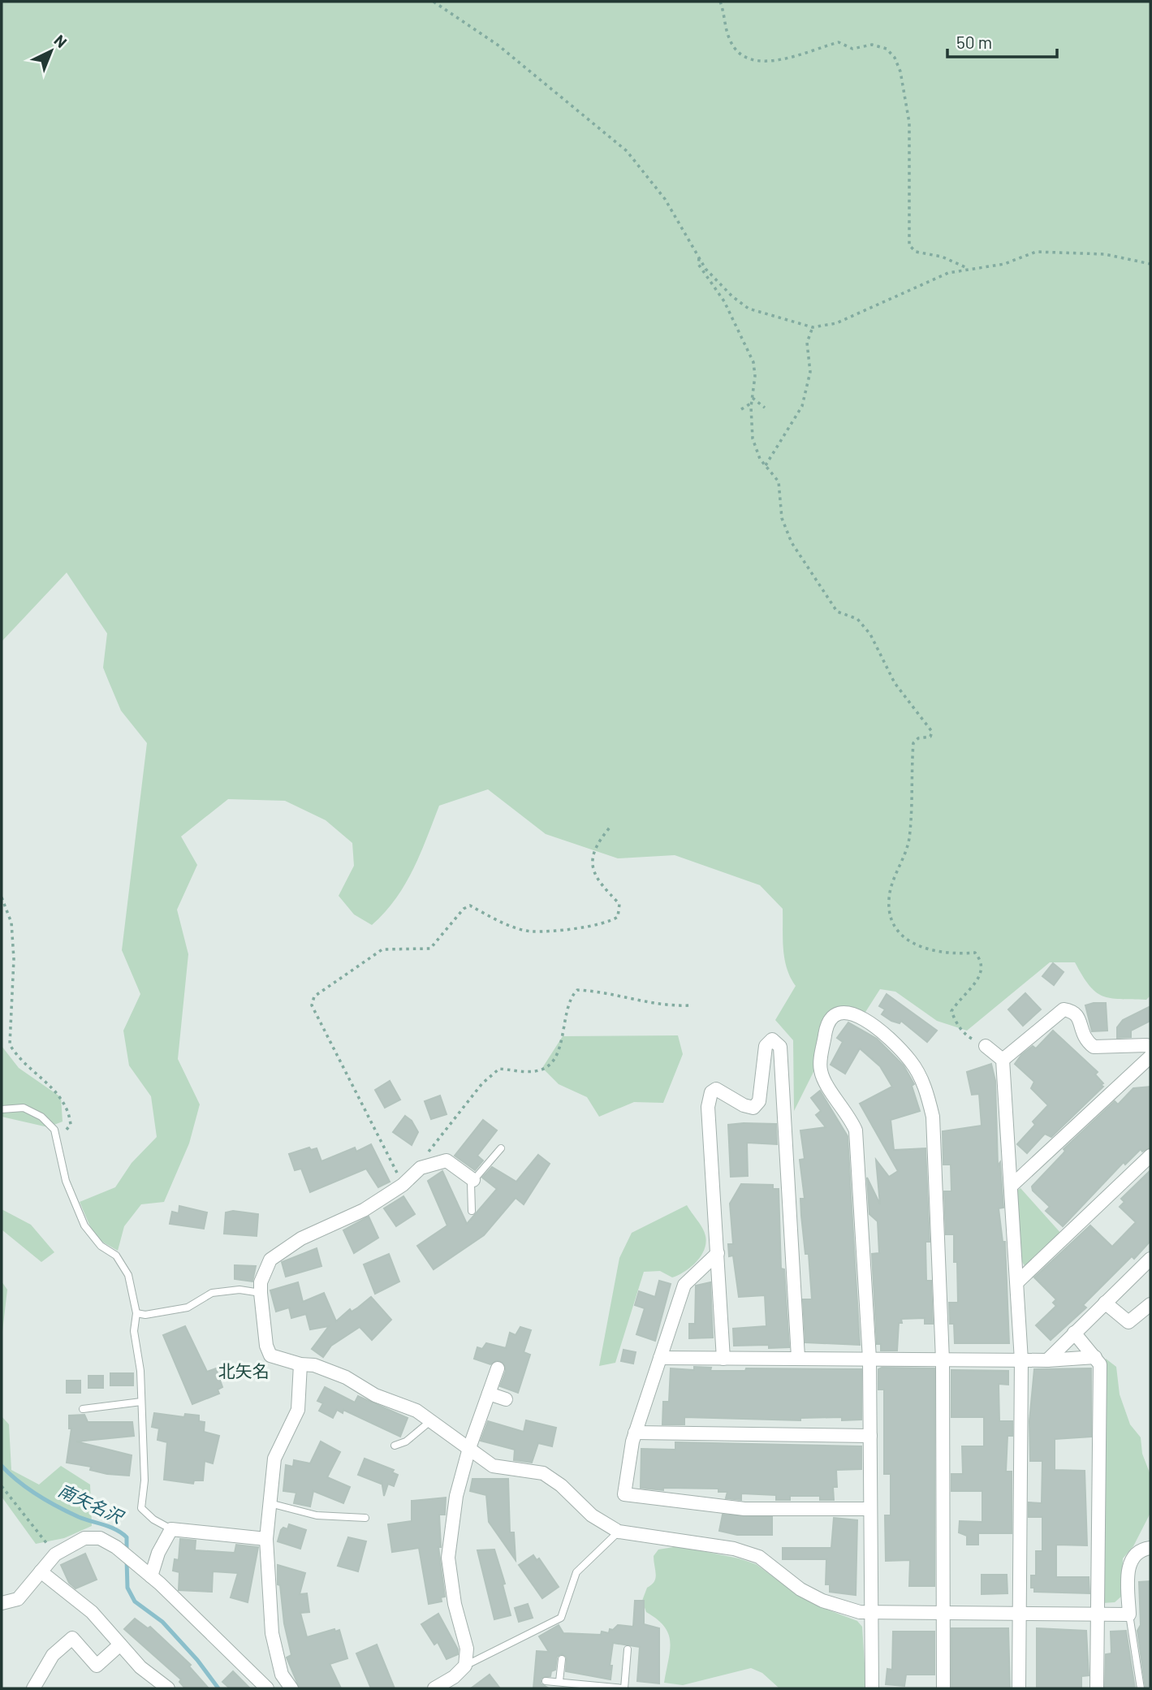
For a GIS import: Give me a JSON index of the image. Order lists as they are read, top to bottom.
{
  "districts": ["北矢名"],
  "water": ["南矢名沢"],
  "scale_bar": "50 m",
  "north": "top right"
}
